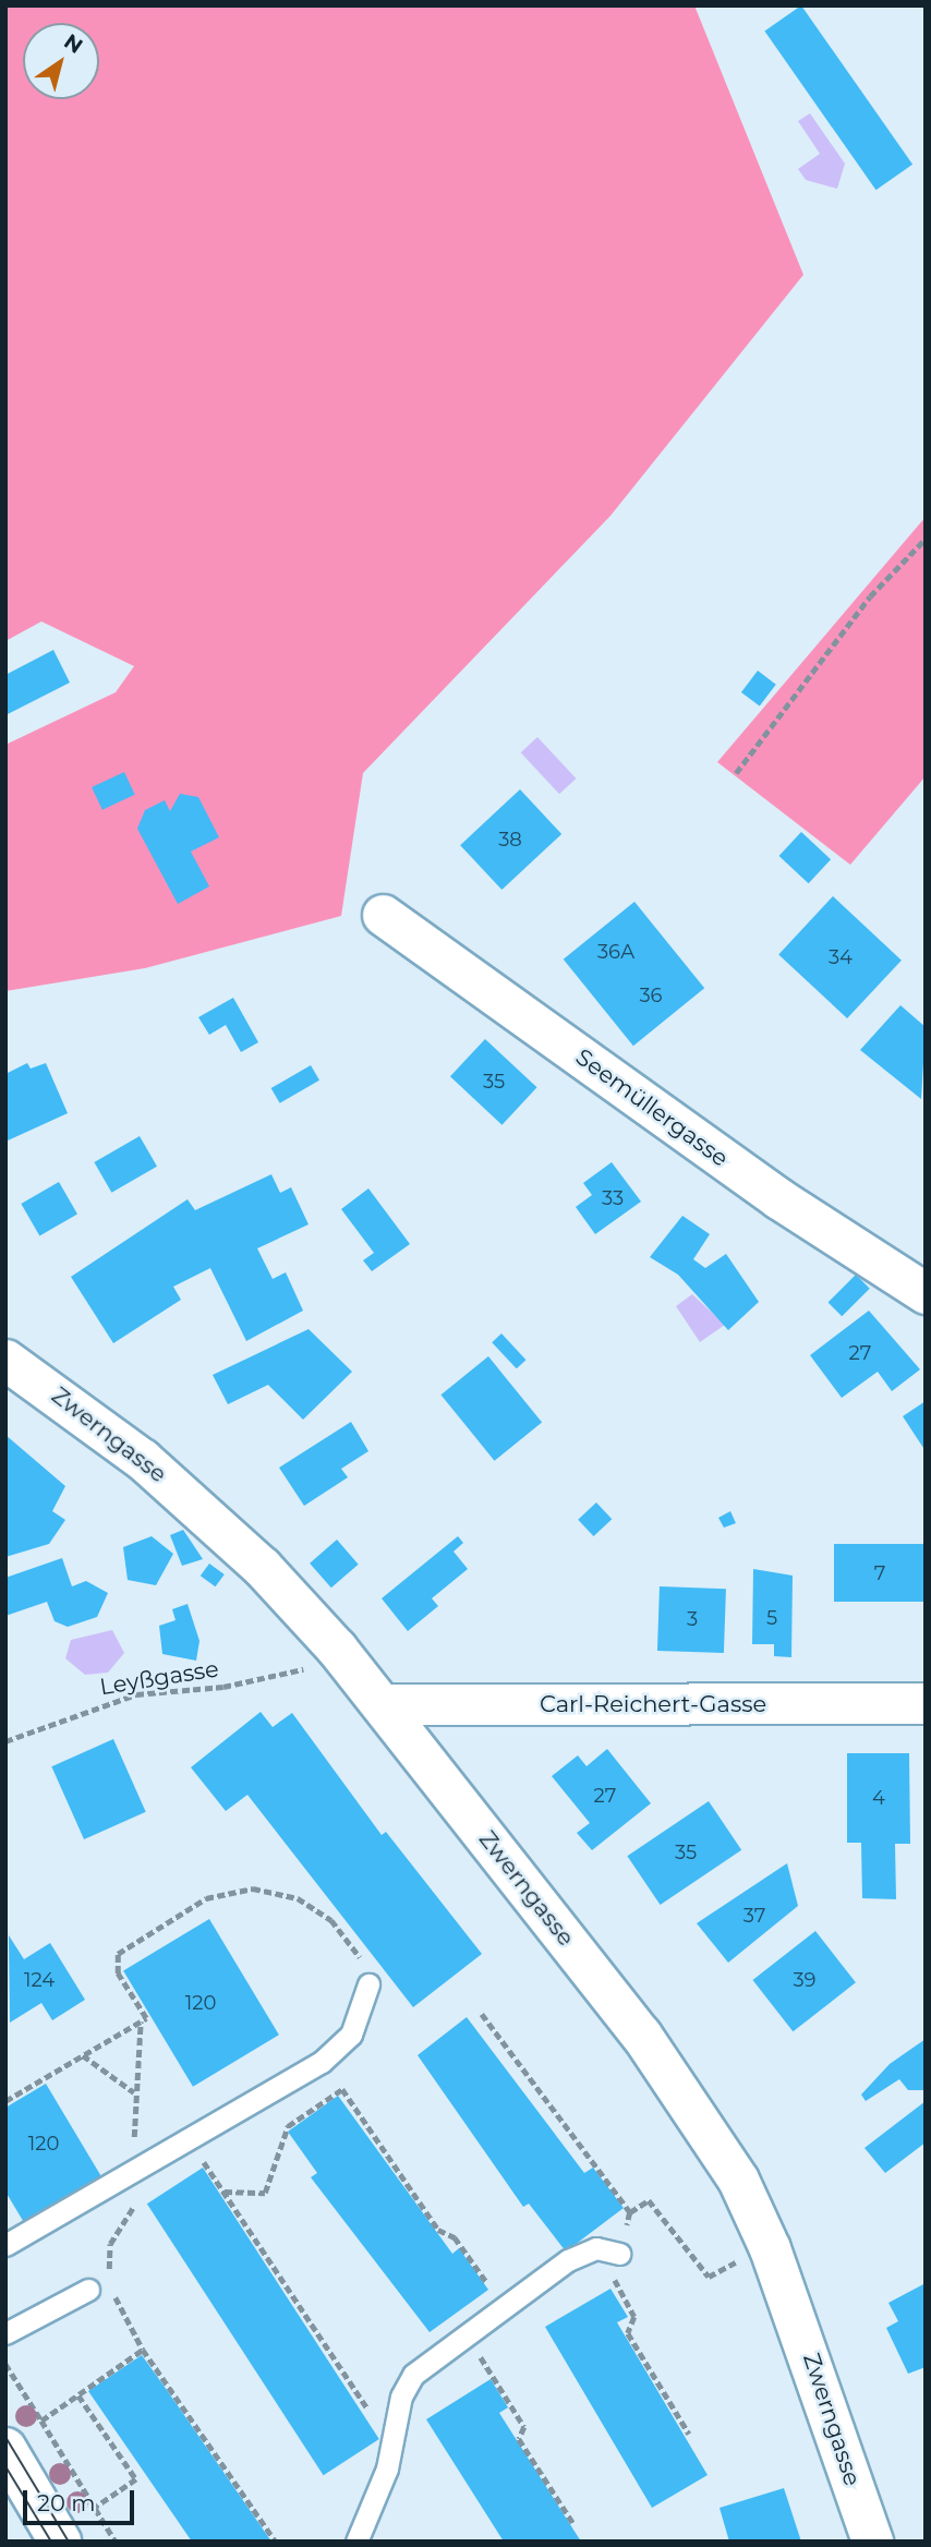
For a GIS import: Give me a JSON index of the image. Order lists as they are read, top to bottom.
{
  "streets": {
    "street": ["Seemüllergasse", "Zwerngasse", "Carl-Reichert-Gasse"],
    "path": ["Leyßgasse"]
  },
  "crossings": [
    ["Zwerngasse", "Carl-Reichert-Gasse"]
  ],
  "house_numbers": [
    "38",
    "36A",
    "34",
    "36",
    "35",
    "33",
    "27",
    "7",
    "5",
    "3",
    "27",
    "4",
    "35",
    "37",
    "124",
    "39",
    "120",
    "120"
  ],
  "scale_bar": "20 m",
  "north": "top right"
}
